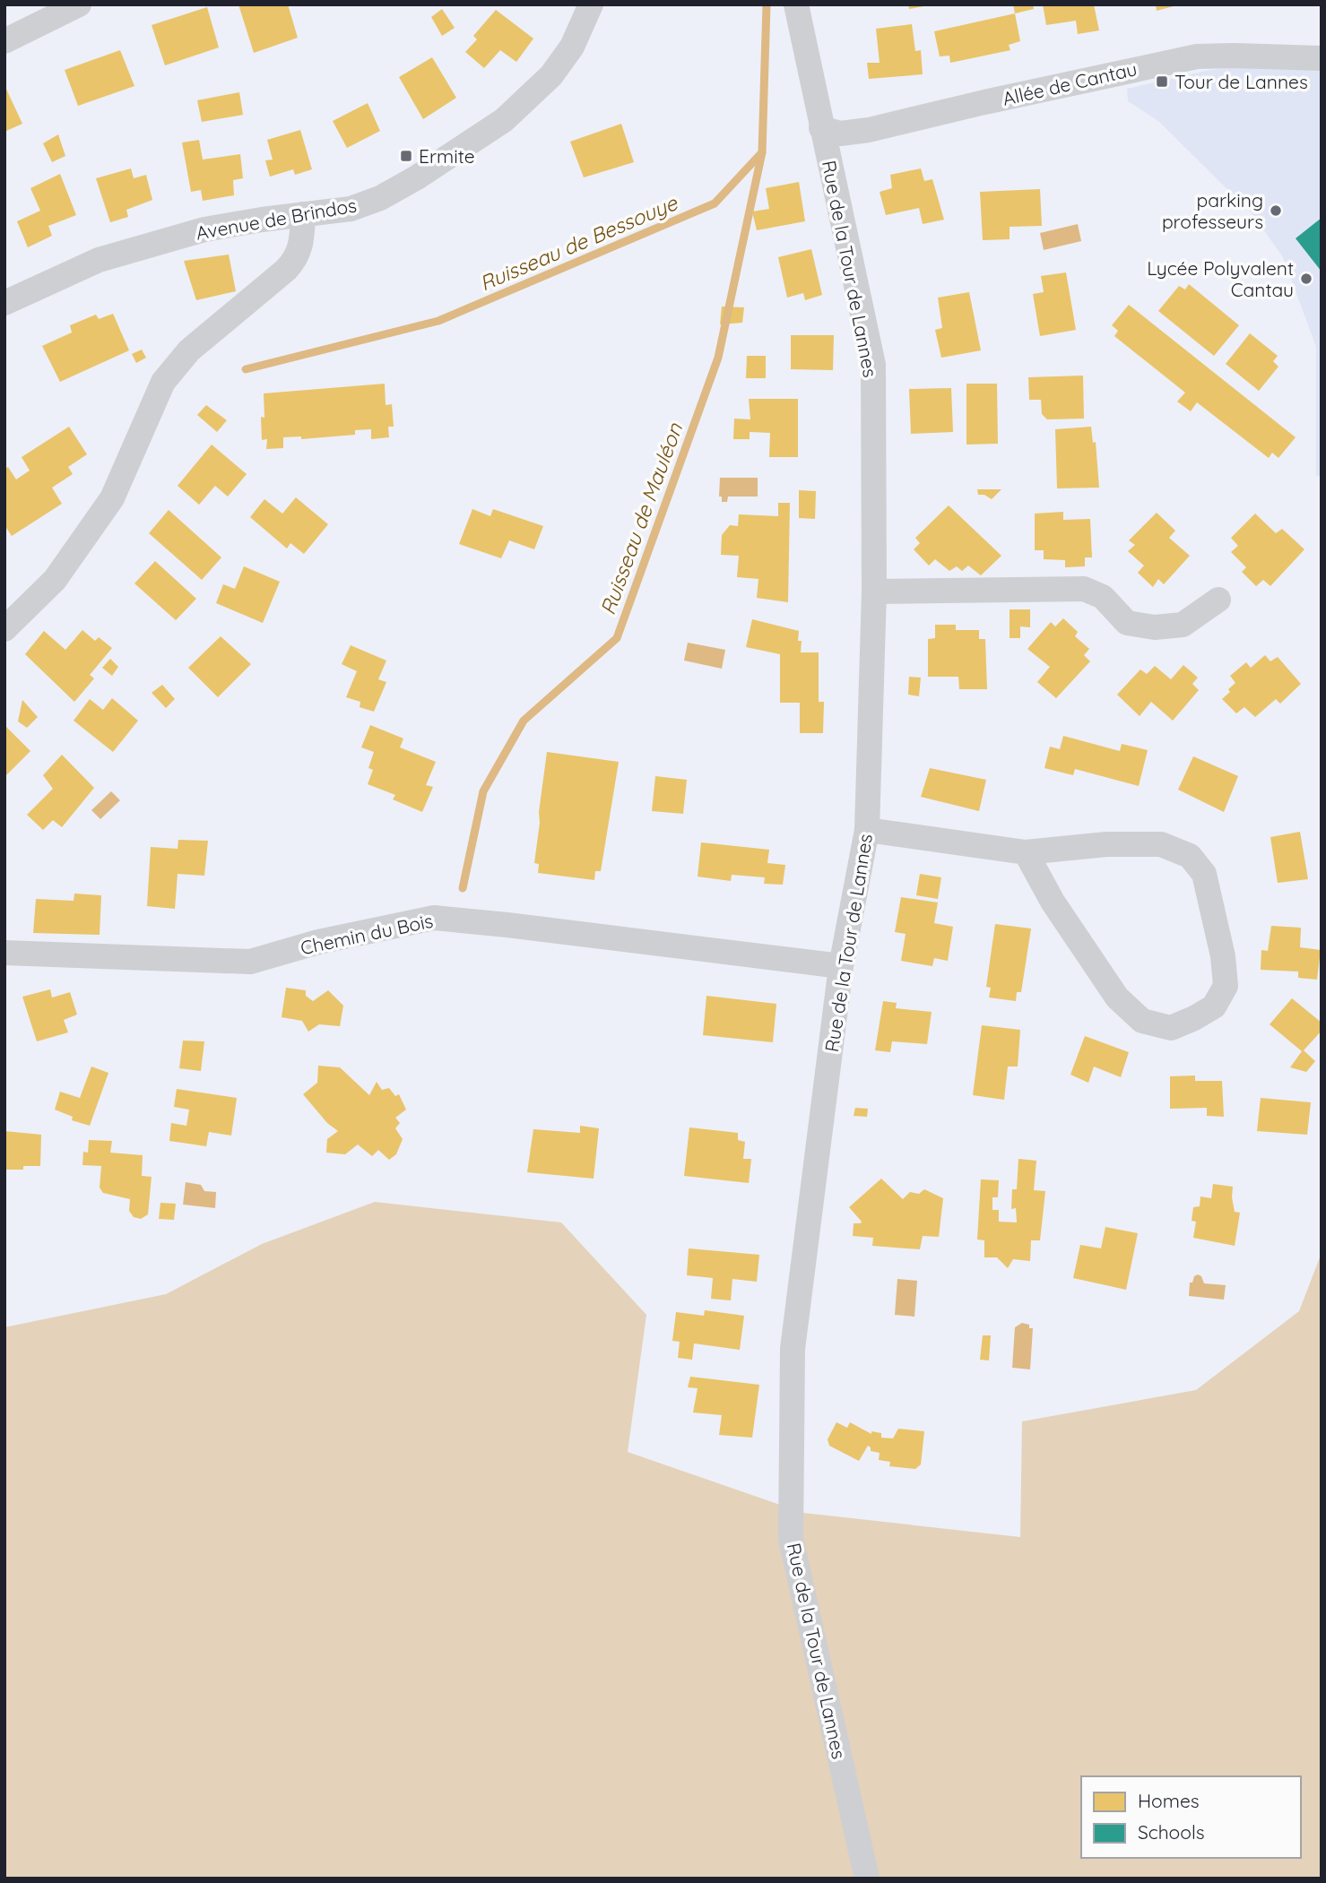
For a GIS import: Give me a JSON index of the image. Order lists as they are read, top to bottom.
{
  "streets": {
    "street": [
      "Allée de Cantau",
      "Avenue de Brindos",
      "Rue de la Tour de Lannes",
      "Chemin du Bois"
    ]
  },
  "crossings": [
    ["Allée de Cantau", "Rue de la Tour de Lannes"],
    ["Rue de la Tour de Lannes", "Chemin du Bois"]
  ],
  "water": ["Ruisseau de Bessouye", "Ruisseau de Mauléon"],
  "places": {
    "transit": ["Tour de Lannes", "Ermite"],
    "other": ["parking professeurs", "Lycée Polyvalent Cantau"]
  },
  "legend": ["Homes", "Schools"]
}
